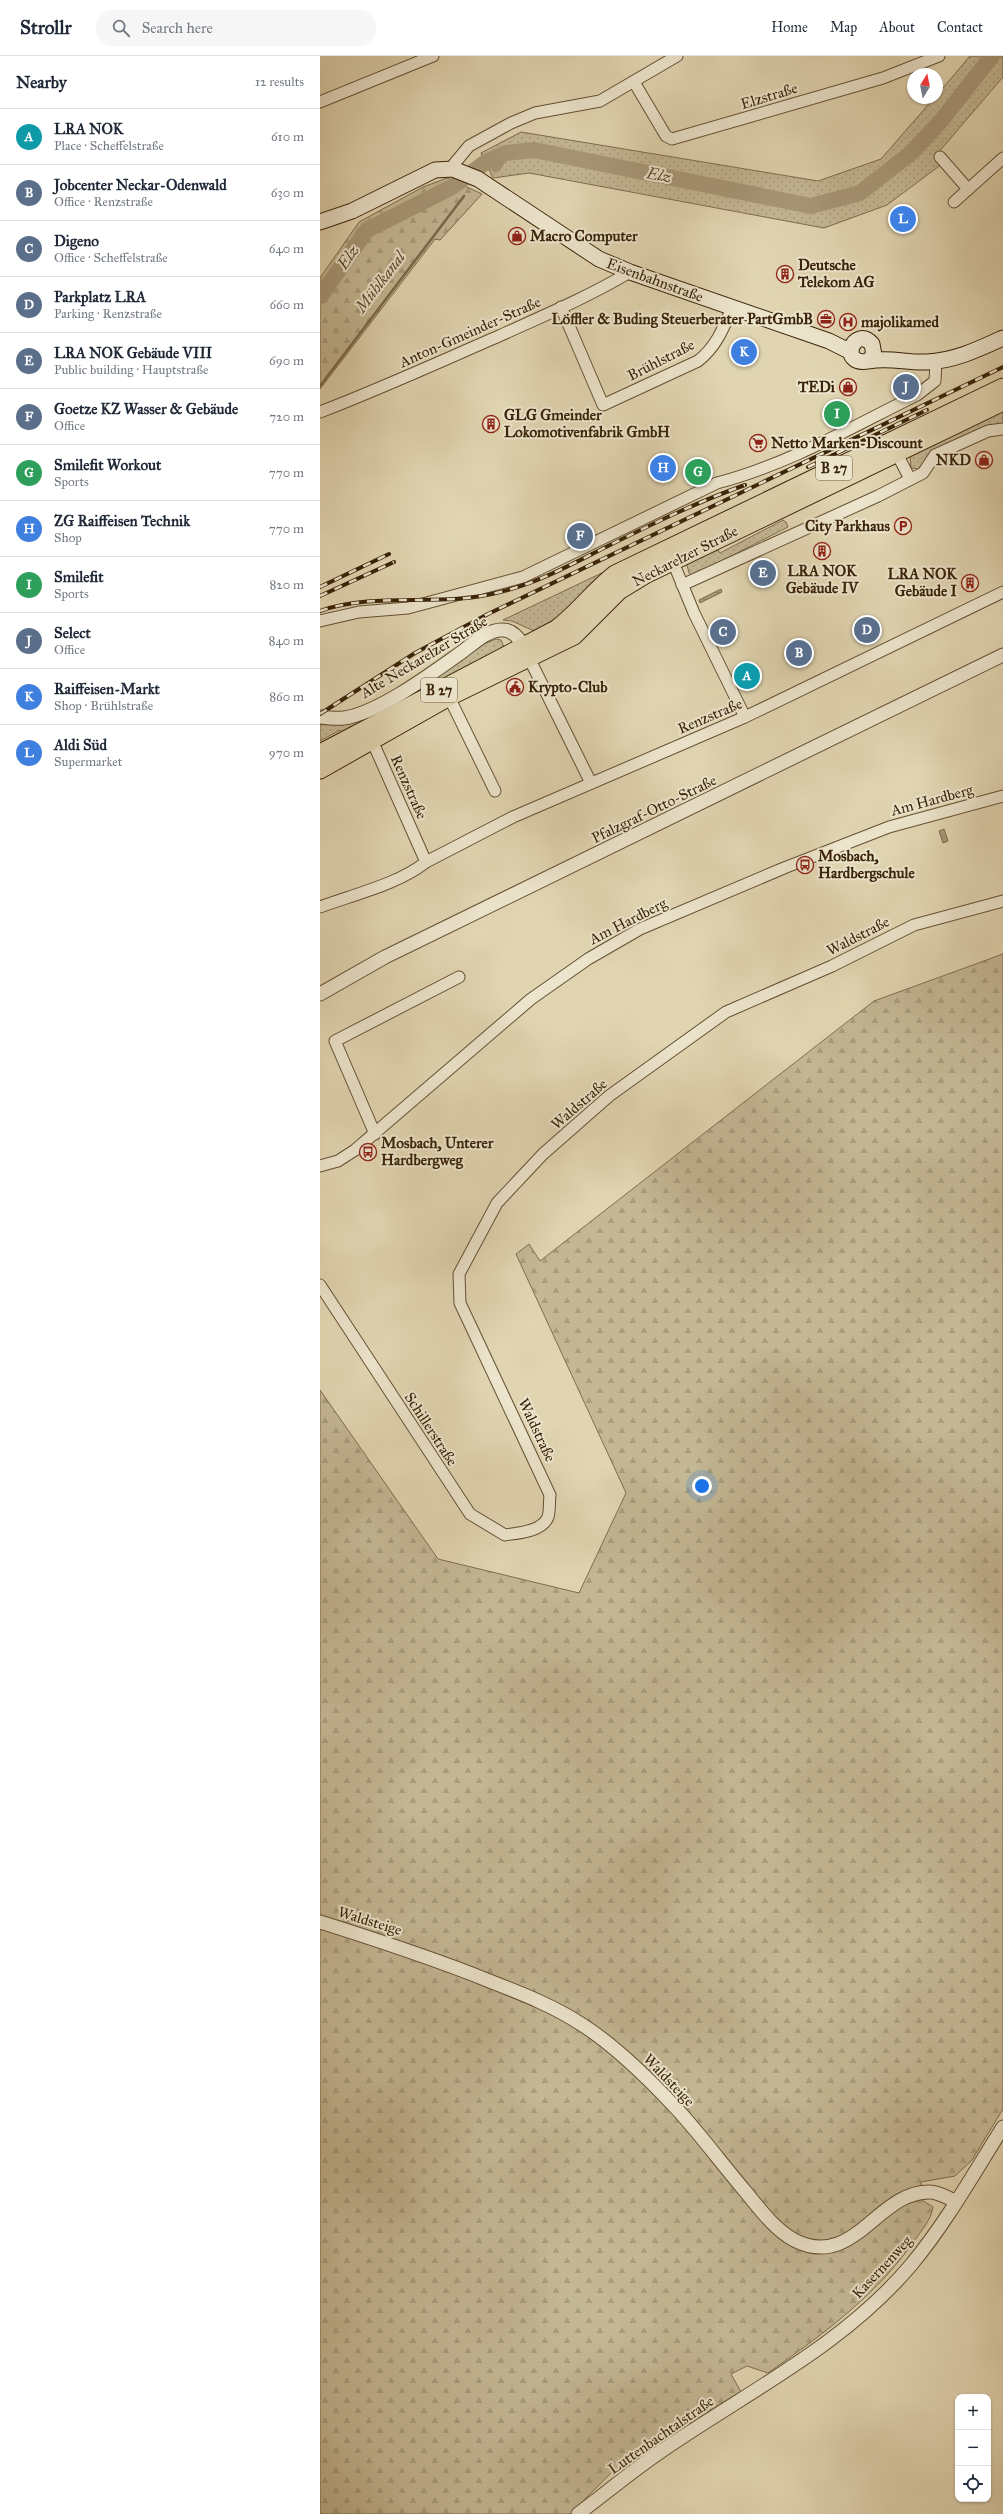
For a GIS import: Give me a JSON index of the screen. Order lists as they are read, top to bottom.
{
  "streets": {
    "main road": ["Eisenbahnstraße", "B 27"],
    "street": [
      "Elzstraße",
      "Anton-Gmeinder-Straße",
      "Brühlstraße",
      "Alte Neckarelzer Straße",
      "Renzstraße",
      "Am Hardberg",
      "Pfalzgraf-Otto-Straße",
      "Waldstraße",
      "Schillerstraße",
      "Waldsteige",
      "Kasernenweg",
      "Luttenbachtalstraße"
    ]
  },
  "crossings": [
    ["Eisenbahnstraße", "Anton-Gmeinder-Straße"],
    ["Eisenbahnstraße", "Brühlstraße"],
    ["Anton-Gmeinder-Straße", "Brühlstraße"],
    ["B 27", "Alte Neckarelzer Straße"],
    ["B 27", "Renzstraße"],
    ["Waldstraße", "Schillerstraße"],
    ["Waldsteige", "Kasernenweg"],
    ["Kasernenweg", "Luttenbachtalstraße"]
  ],
  "water": ["Elz", "Mühlkanal"],
  "places": {
    "shop": ["Macro Computer", "TEDi", "NKD"],
    "building": [
      "Deutsche Telekom AG",
      "GLG Gmeinder Lokomotivenfabrik GmbH",
      "LRA NOK Gebäude IV",
      "LRA NOK Gebäude I"
    ],
    "office": ["Löffler & Buding Steuerberater PartGmbB"],
    "hospital": ["majolikamed"],
    "supermarket": ["Netto Marken-Discount"],
    "parking": ["City Parkhaus"],
    "public building": ["Krypto-Club"],
    "bus stop": ["Mosbach, Hardbergschule", "Mosbach, Unterer Hardbergweg"]
  },
  "north": "top",
  "page": {
    "header": "Strollr",
    "search": "Search here",
    "nav": [
      "Home",
      "Map",
      "About",
      "Contact"
    ],
    "heading": ["Nearby", "12 results"],
    "list": [
      {
        "mark": "A",
        "name": "LRA NOK",
        "note": "Place · Scheffelstraße",
        "value": "610 m"
      },
      {
        "mark": "B",
        "name": "Jobcenter Neckar-Odenwald",
        "note": "Office · Renzstraße",
        "value": "630 m"
      },
      {
        "mark": "C",
        "name": "Digeno",
        "note": "Office · Scheffelstraße",
        "value": "640 m"
      },
      {
        "mark": "D",
        "name": "Parkplatz LRA",
        "note": "Parking · Renzstraße",
        "value": "660 m"
      },
      {
        "mark": "E",
        "name": "LRA NOK Gebäude VIII",
        "note": "Public building · Hauptstraße",
        "value": "690 m"
      },
      {
        "mark": "F",
        "name": "Goetze KZ Wasser & Gebäude",
        "note": "Office",
        "value": "720 m"
      },
      {
        "mark": "G",
        "name": "Smilefit Workout",
        "note": "Sports",
        "value": "770 m"
      },
      {
        "mark": "H",
        "name": "ZG Raiffeisen Technik",
        "note": "Shop",
        "value": "770 m"
      },
      {
        "mark": "I",
        "name": "Smilefit",
        "note": "Sports",
        "value": "820 m"
      },
      {
        "mark": "J",
        "name": "Select",
        "note": "Office",
        "value": "840 m"
      },
      {
        "mark": "K",
        "name": "Raiffeisen-Markt",
        "note": "Shop · Brühlstraße",
        "value": "860 m"
      },
      {
        "mark": "L",
        "name": "Aldi Süd",
        "note": "Supermarket",
        "value": "970 m"
      }
    ],
    "pins": [
      "L",
      "K",
      "J",
      "I",
      "H",
      "G",
      "F",
      "E",
      "D",
      "C",
      "B",
      "A"
    ],
    "map_buttons": ["+", "−"]
  }
}
